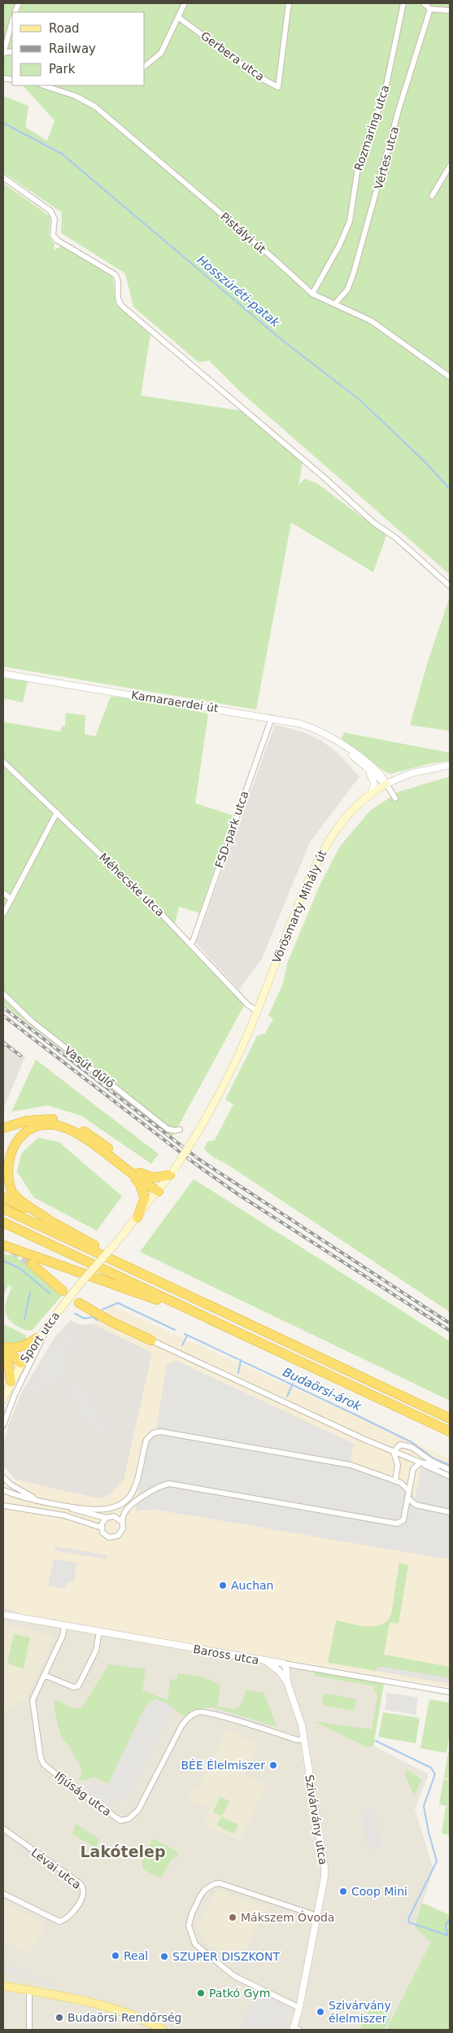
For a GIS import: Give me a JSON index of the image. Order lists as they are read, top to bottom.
{
  "streets": {
    "main road": ["Vörösmarty Mihály út", "Sport utca"],
    "street": [
      "Gerbera utca",
      "Rozmaring utca",
      "Vértes utca",
      "Pistályi út",
      "Kamaraerdei út",
      "FSD-park utca",
      "Méhecske utca",
      "Vasút dűlő",
      "Baross utca",
      "Ifjúság utca",
      "Szivárvány utca",
      "Lévai utca"
    ]
  },
  "crossings": [
    ["Rozmaring utca", "Pistályi út"],
    ["Vértes utca", "Pistályi út"],
    ["Kamaraerdei út", "FSD-park utca"],
    ["Kamaraerdei út", "Vörösmarty Mihály út"],
    ["Méhecske utca", "Vörösmarty Mihály út"],
    ["Vörösmarty Mihály út", "Sport utca"],
    ["Baross utca", "Ifjúság utca"],
    ["Baross utca", "Szivárvány utca"],
    ["Ifjúság utca", "Szivárvány utca"]
  ],
  "districts": ["Lakótelep"],
  "water": ["Hosszúréti-patak", "Budaörsi-árok"],
  "places": [
    "Auchan",
    "BÉE Élelmiszer",
    "Coop Mini",
    "Mákszem Óvoda",
    "Real",
    "SZUPER DISZKONT",
    "Patkó Gym",
    "Szivárvány élelmiszer",
    "Budaörsi Rendőrség"
  ],
  "legend": ["Road", "Railway", "Park"]
}
